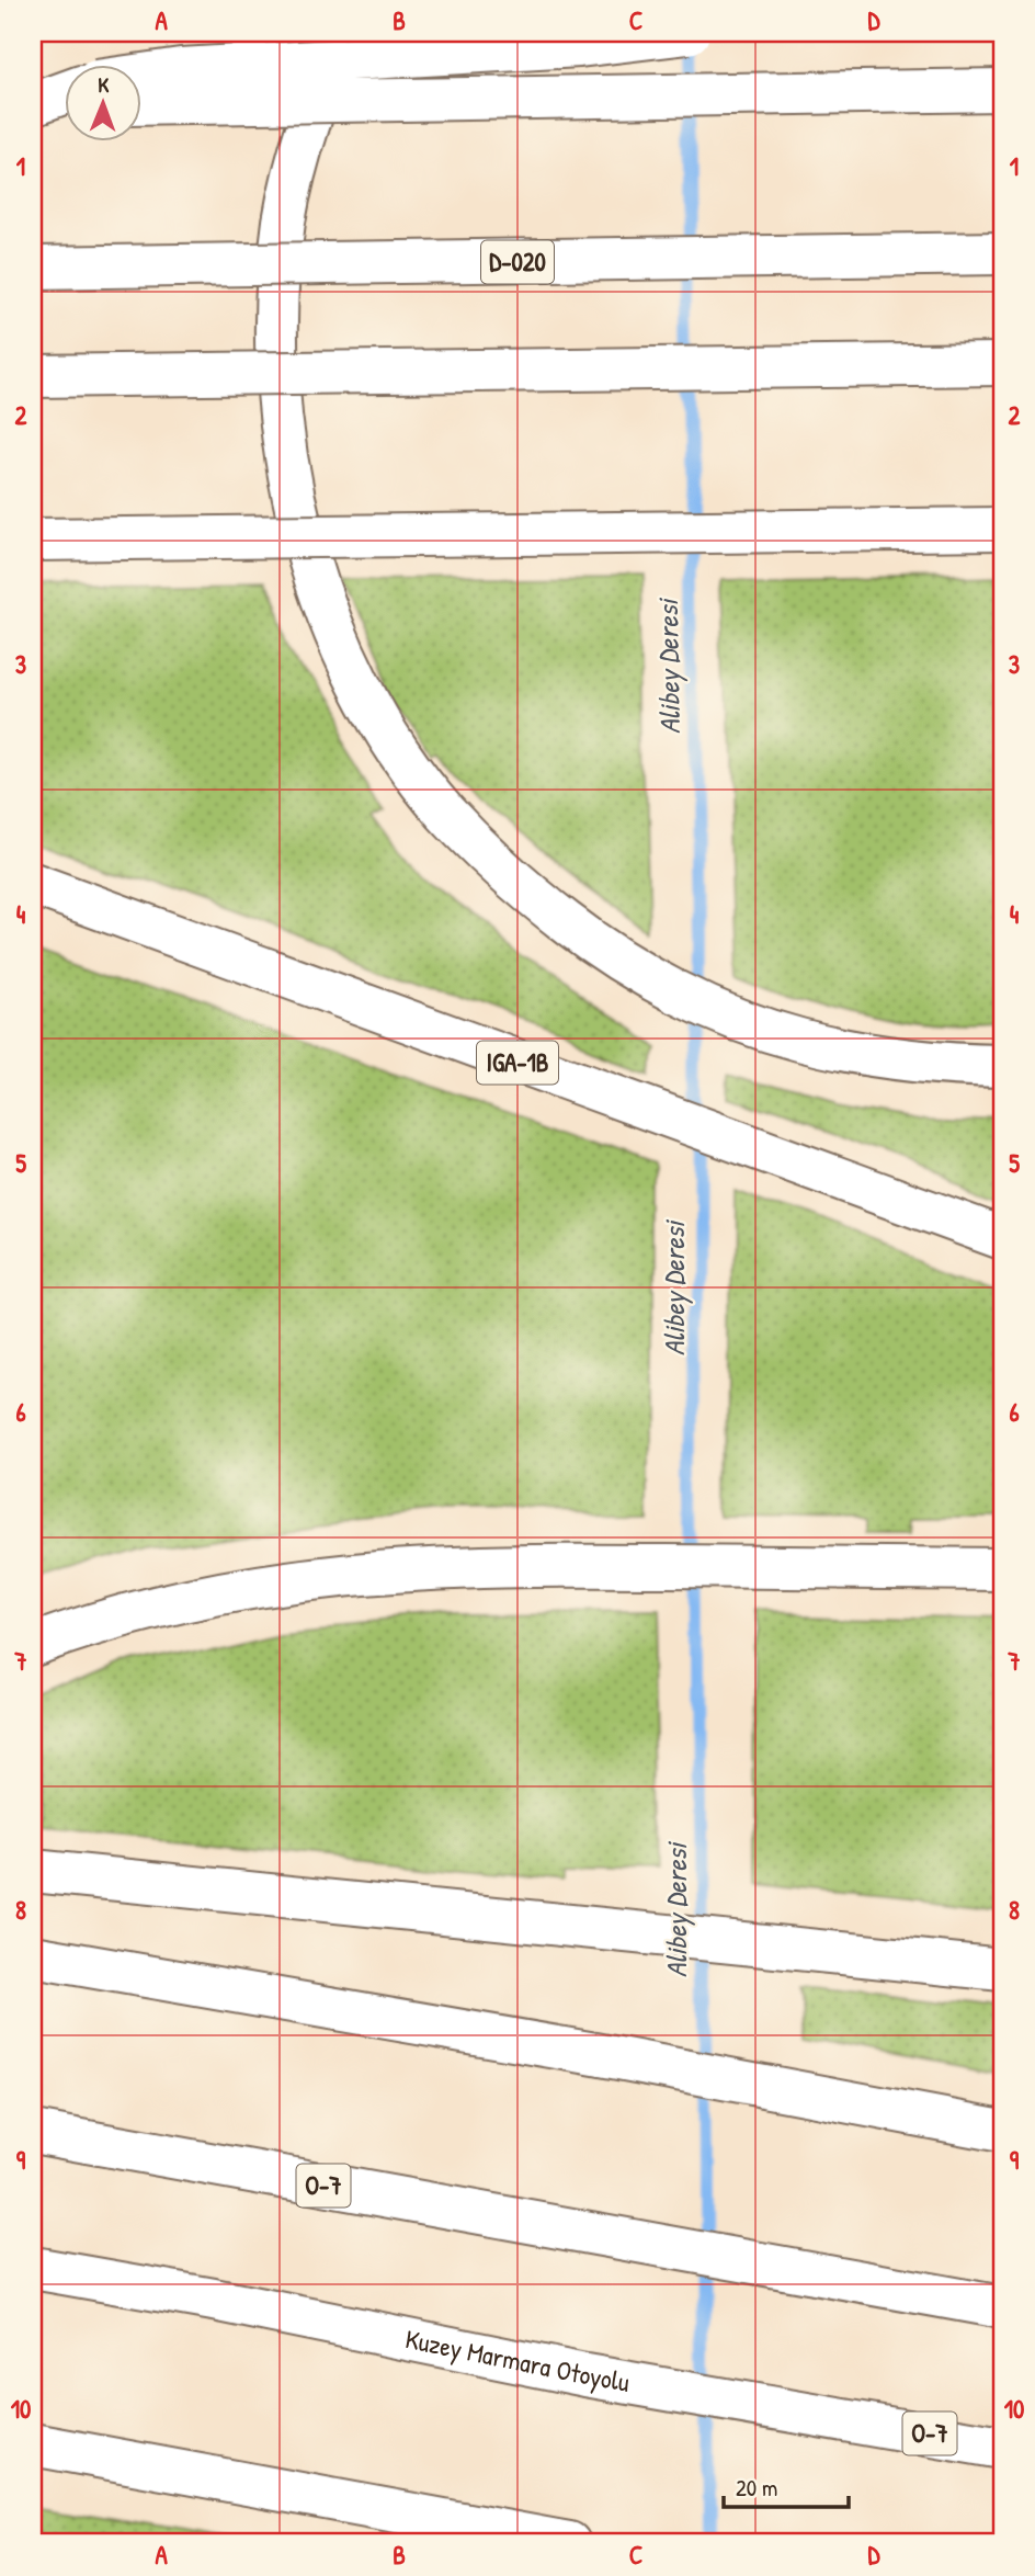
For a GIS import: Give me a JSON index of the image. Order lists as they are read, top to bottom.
{
  "streets": {
    "highway": [
      "D-020",
      "IGA-1B",
      "O-7",
      "Kuzey Marmara Otoyolu"
    ]
  },
  "water": ["Alibey Deresi"],
  "scale_bar": "20 m",
  "north": "top",
  "grid": {
    "columns": [
      "A",
      "B",
      "C",
      "D"
    ],
    "rows": [
      "1",
      "2",
      "3",
      "4",
      "5",
      "6",
      "7",
      "8",
      "9",
      "10"
    ]
  }
}
